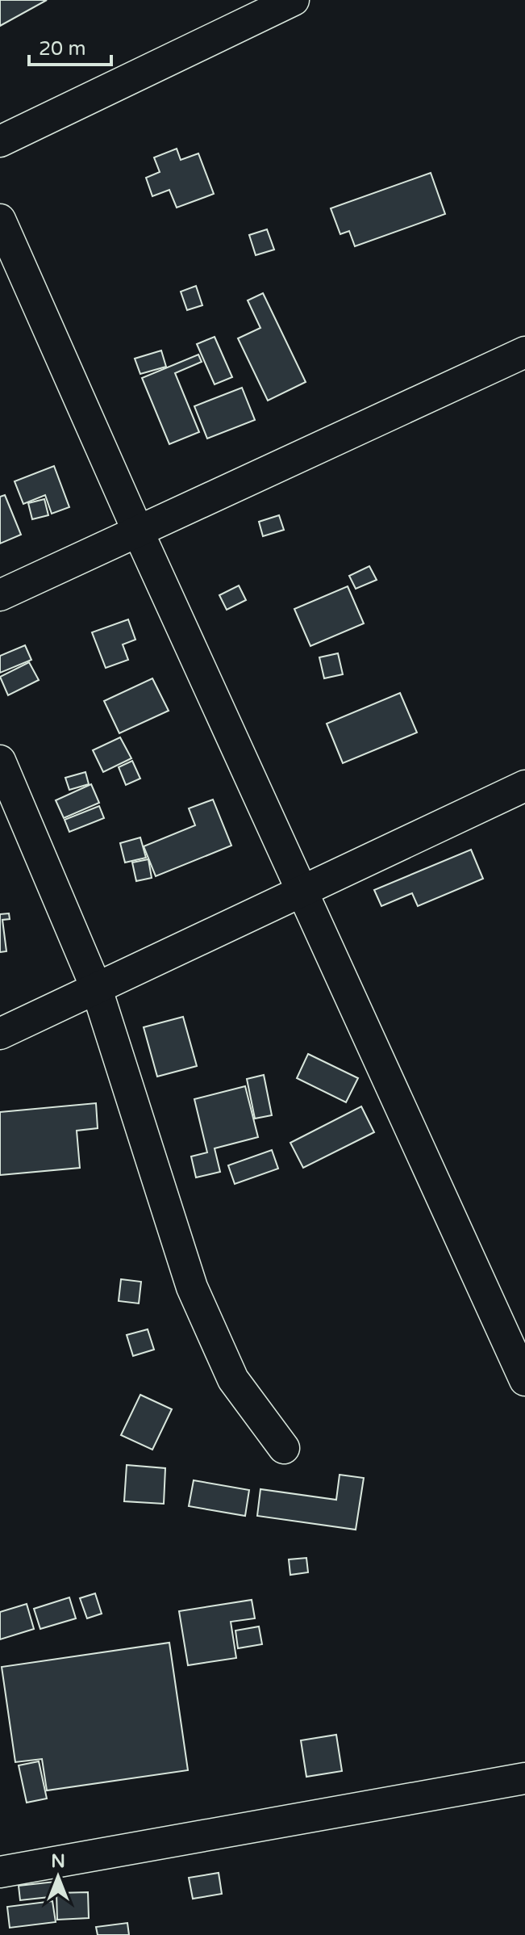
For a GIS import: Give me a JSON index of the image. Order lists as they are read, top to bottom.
{
  "scale_bar": "20 m",
  "north": "top"
}
